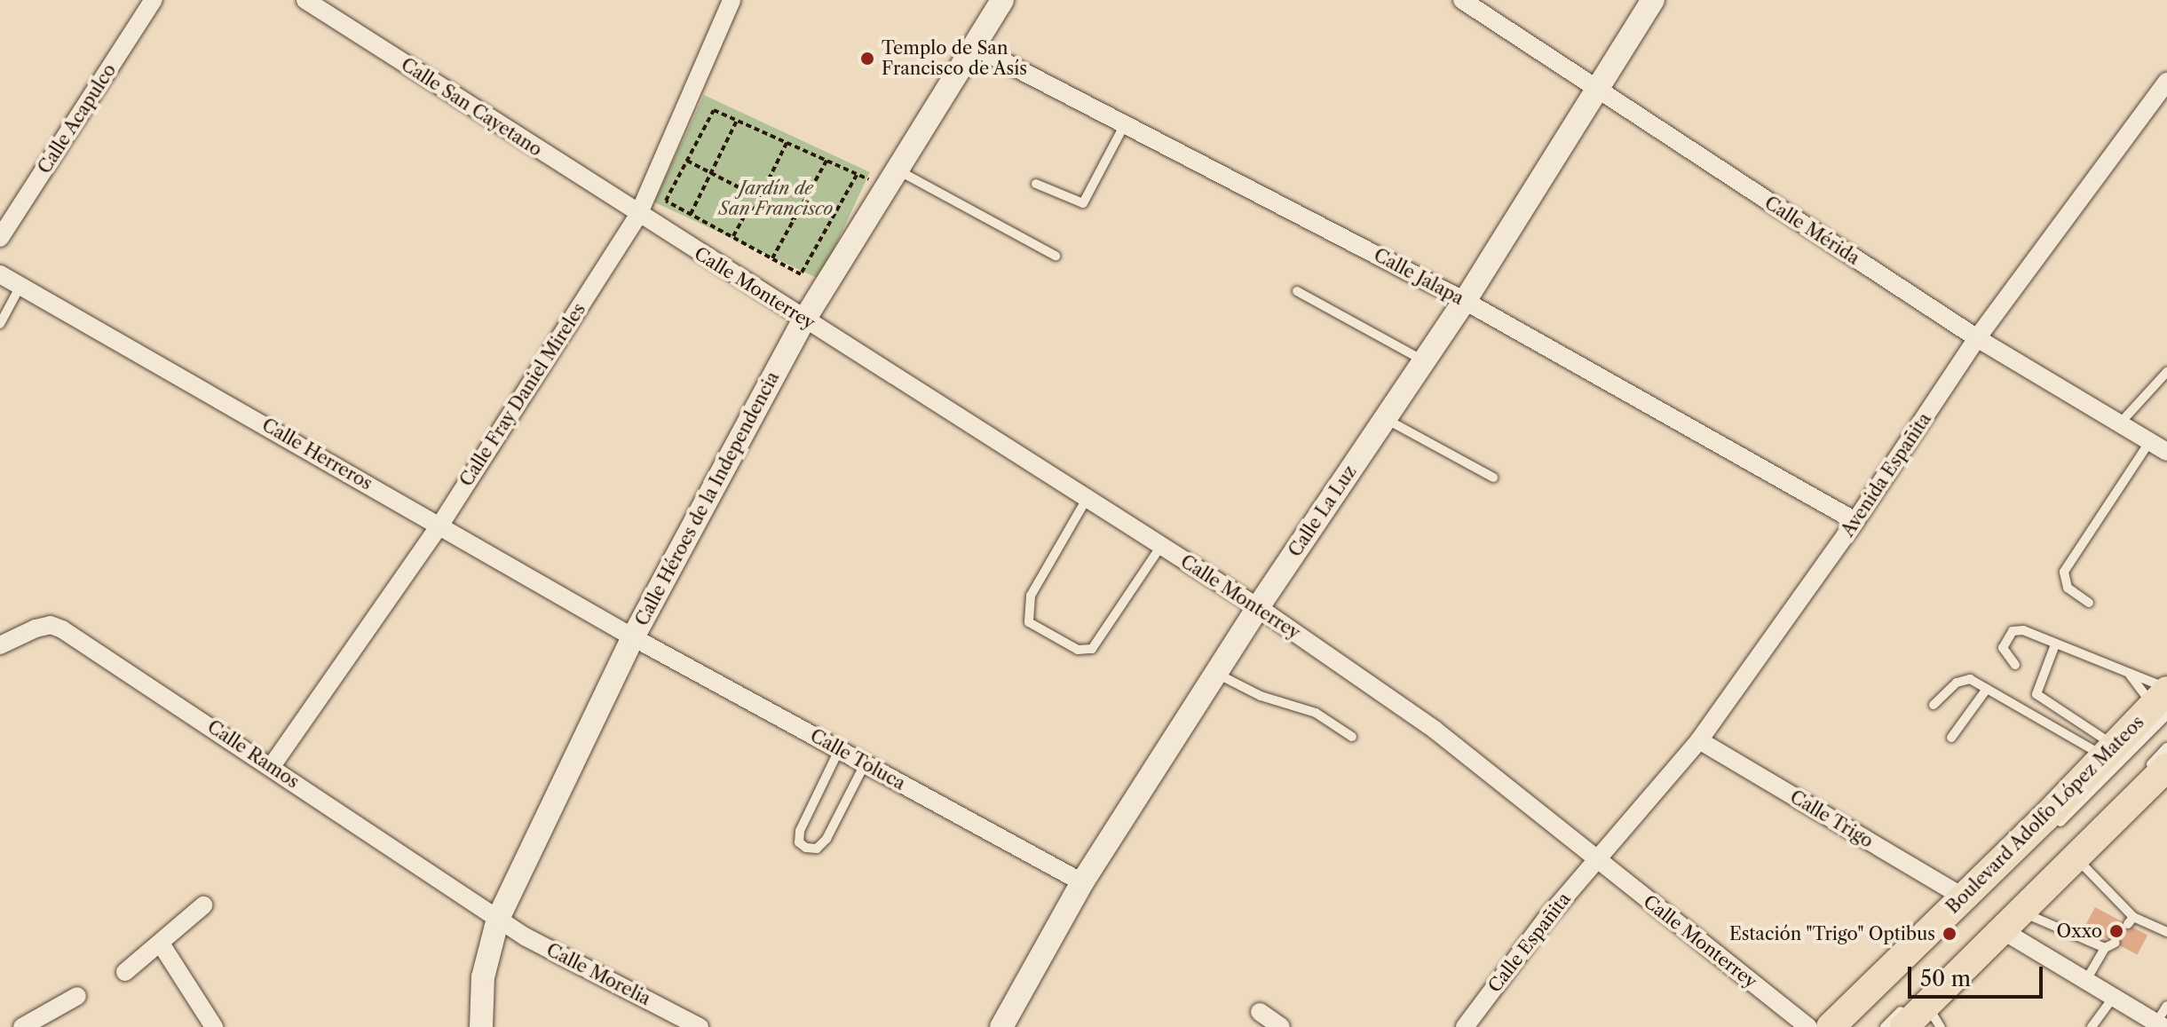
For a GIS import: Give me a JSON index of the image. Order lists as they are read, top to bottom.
{
  "streets": {
    "main road": ["Boulevard Adolfo López Mateos"],
    "street": [
      "Calle San Cayetano",
      "Calle Acapulco",
      "Calle Mérida",
      "Calle Jalapa",
      "Calle Monterrey",
      "Calle Fray Daniel Mireles",
      "Calle Herreros",
      "Avenida Españita",
      "Calle Héroes de la Independencia",
      "Calle La Luz",
      "Calle Ramos",
      "Calle Toluca",
      "Calle Trigo",
      "Calle Españita",
      "Calle Morelia"
    ]
  },
  "crossings": [
    ["Calle San Cayetano", "Calle Monterrey"],
    ["Calle San Cayetano", "Calle Fray Daniel Mireles"],
    ["Calle Mérida", "Avenida Españita"],
    ["Calle Mérida", "Calle La Luz"],
    ["Calle Jalapa", "Avenida Españita"],
    ["Calle Jalapa", "Calle Héroes de la Independencia"],
    ["Calle Jalapa", "Calle La Luz"],
    ["Calle Monterrey", "Calle Fray Daniel Mireles"],
    ["Calle Monterrey", "Avenida Españita"],
    ["Calle Monterrey", "Calle Héroes de la Independencia"],
    ["Calle Monterrey", "Calle La Luz"],
    ["Calle Monterrey", "Calle Españita"],
    ["Calle Fray Daniel Mireles", "Calle Herreros"],
    ["Calle Fray Daniel Mireles", "Calle Ramos"],
    ["Calle Herreros", "Calle Héroes de la Independencia"],
    ["Calle Herreros", "Calle Toluca"],
    ["Avenida Españita", "Calle Trigo"],
    ["Avenida Españita", "Calle Españita"],
    ["Calle Héroes de la Independencia", "Calle Ramos"],
    ["Calle Héroes de la Independencia", "Calle Toluca"],
    ["Calle Héroes de la Independencia", "Calle Morelia"],
    ["Calle La Luz", "Calle Toluca"],
    ["Calle Ramos", "Calle Morelia"],
    ["Boulevard Adolfo López Mateos", "Calle Trigo"]
  ],
  "parks": ["Jardín de San Francisco"],
  "places": ["Templo de San Francisco de Asís", "Oxxo", "Estación \"Trigo\" Optibus"],
  "scale_bar": "50 m"
}
